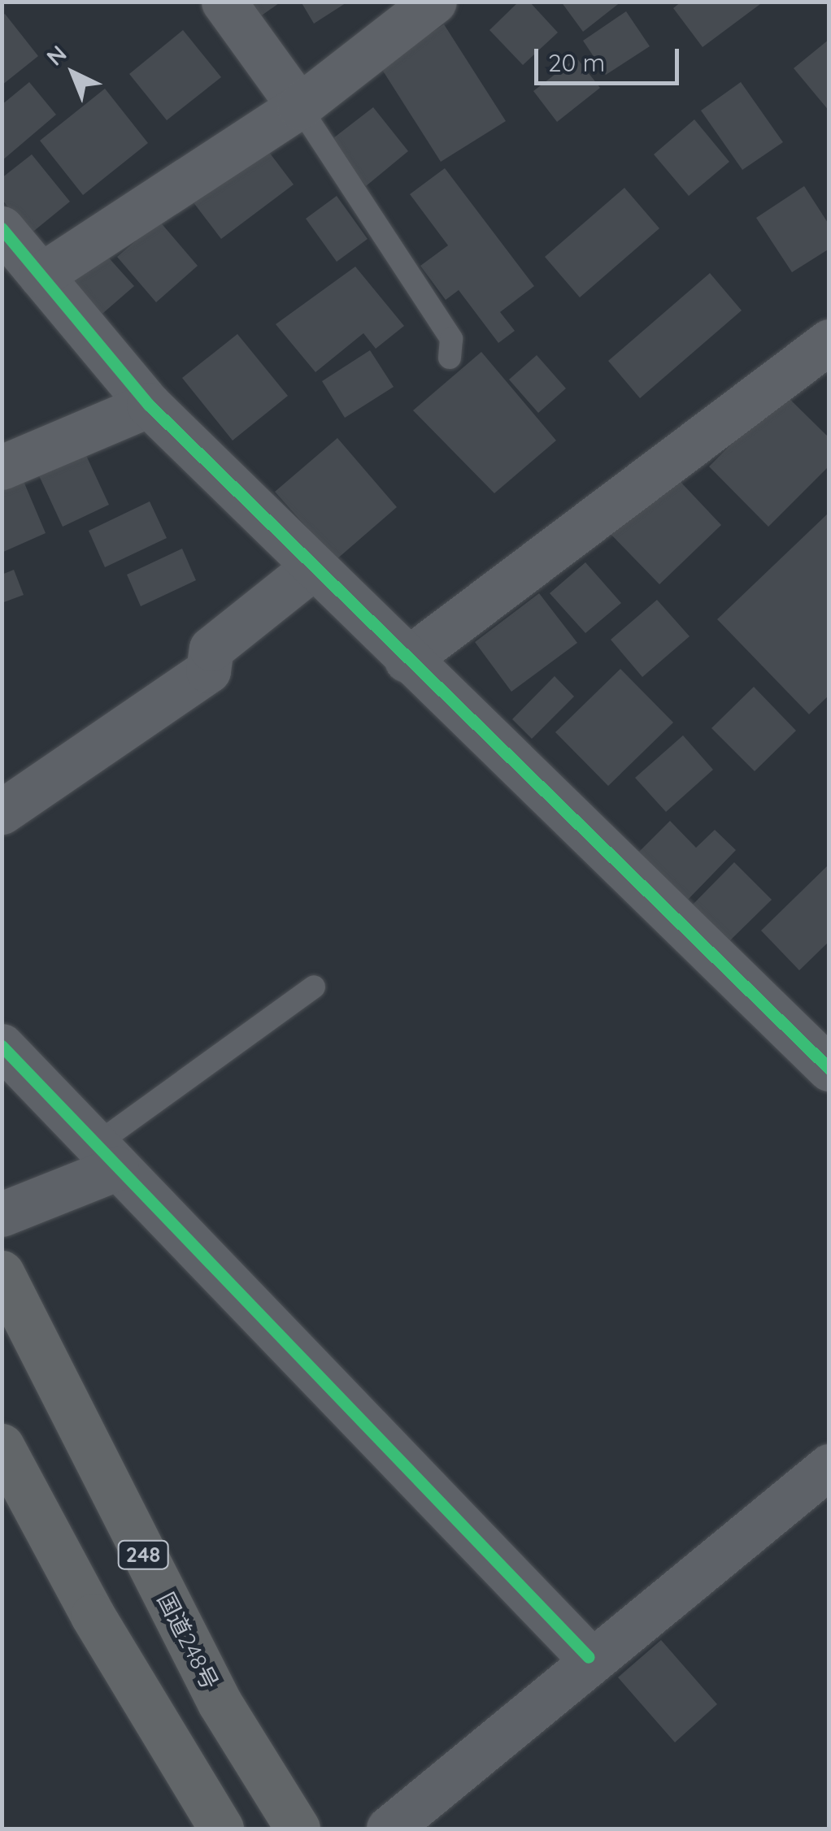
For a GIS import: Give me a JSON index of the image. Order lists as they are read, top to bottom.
{
  "streets": {
    "highway": ["248", "国道248号"]
  },
  "scale_bar": "20 m",
  "north": "top left"
}
